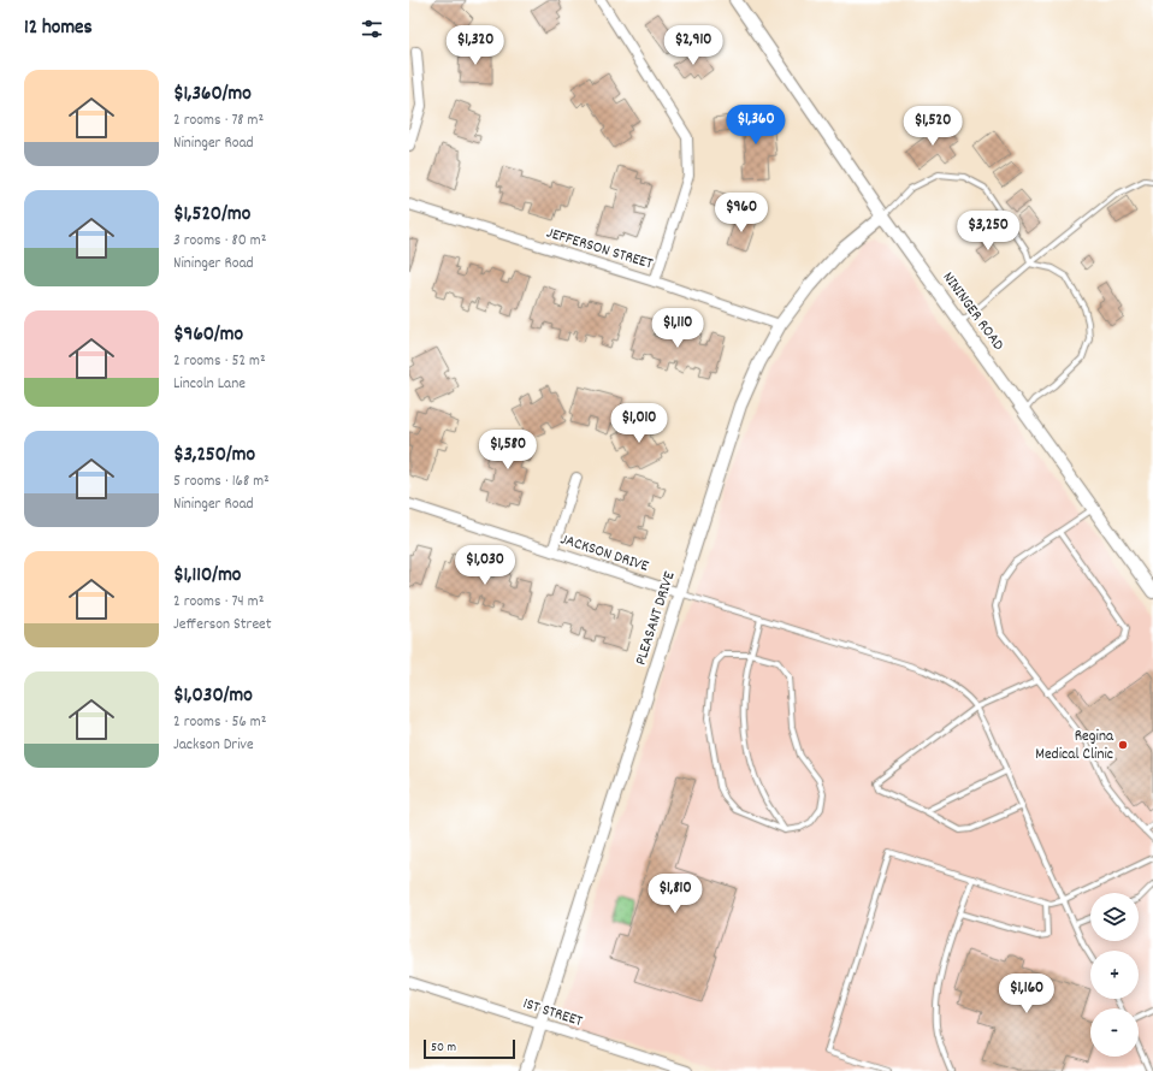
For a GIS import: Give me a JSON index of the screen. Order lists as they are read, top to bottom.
{
  "streets": {
    "street": [
      "JEFFERSON STREET",
      "NININGER ROAD",
      "JACKSON DRIVE",
      "PLEASANT DRIVE",
      "1ST STREET"
    ]
  },
  "crossings": [
    ["JEFFERSON STREET", "PLEASANT DRIVE"],
    ["NININGER ROAD", "PLEASANT DRIVE"],
    ["JACKSON DRIVE", "PLEASANT DRIVE"],
    ["PLEASANT DRIVE", "1ST STREET"]
  ],
  "places": ["Regina Medical Clinic"],
  "scale_bar": "50 m",
  "page": {
    "heading": "12 homes",
    "price": [
      "$1,320",
      "$2,910",
      "$1,360",
      "$1,520",
      "$960",
      "$3,250",
      "$1,110",
      "$1,010",
      "$1,580",
      "$1,030",
      "$1,810",
      "$1,160"
    ],
    "list": [
      {
        "name": "$1,360/mo",
        "note": "2 rooms · 78 m² · Nininger Road"
      },
      {
        "name": "$1,520/mo",
        "note": "3 rooms · 80 m² · Nininger Road"
      },
      {
        "name": "$960/mo",
        "note": "2 rooms · 52 m² · Lincoln Lane"
      },
      {
        "name": "$3,250/mo",
        "note": "5 rooms · 168 m² · Nininger Road"
      },
      {
        "name": "$1,110/mo",
        "note": "2 rooms · 74 m² · Jefferson Street"
      },
      {
        "name": "$1,030/mo",
        "note": "2 rooms · 56 m² · Jackson Drive"
      }
    ],
    "map_buttons": ["+", "−"],
    "scale": "50 m"
  }
}
